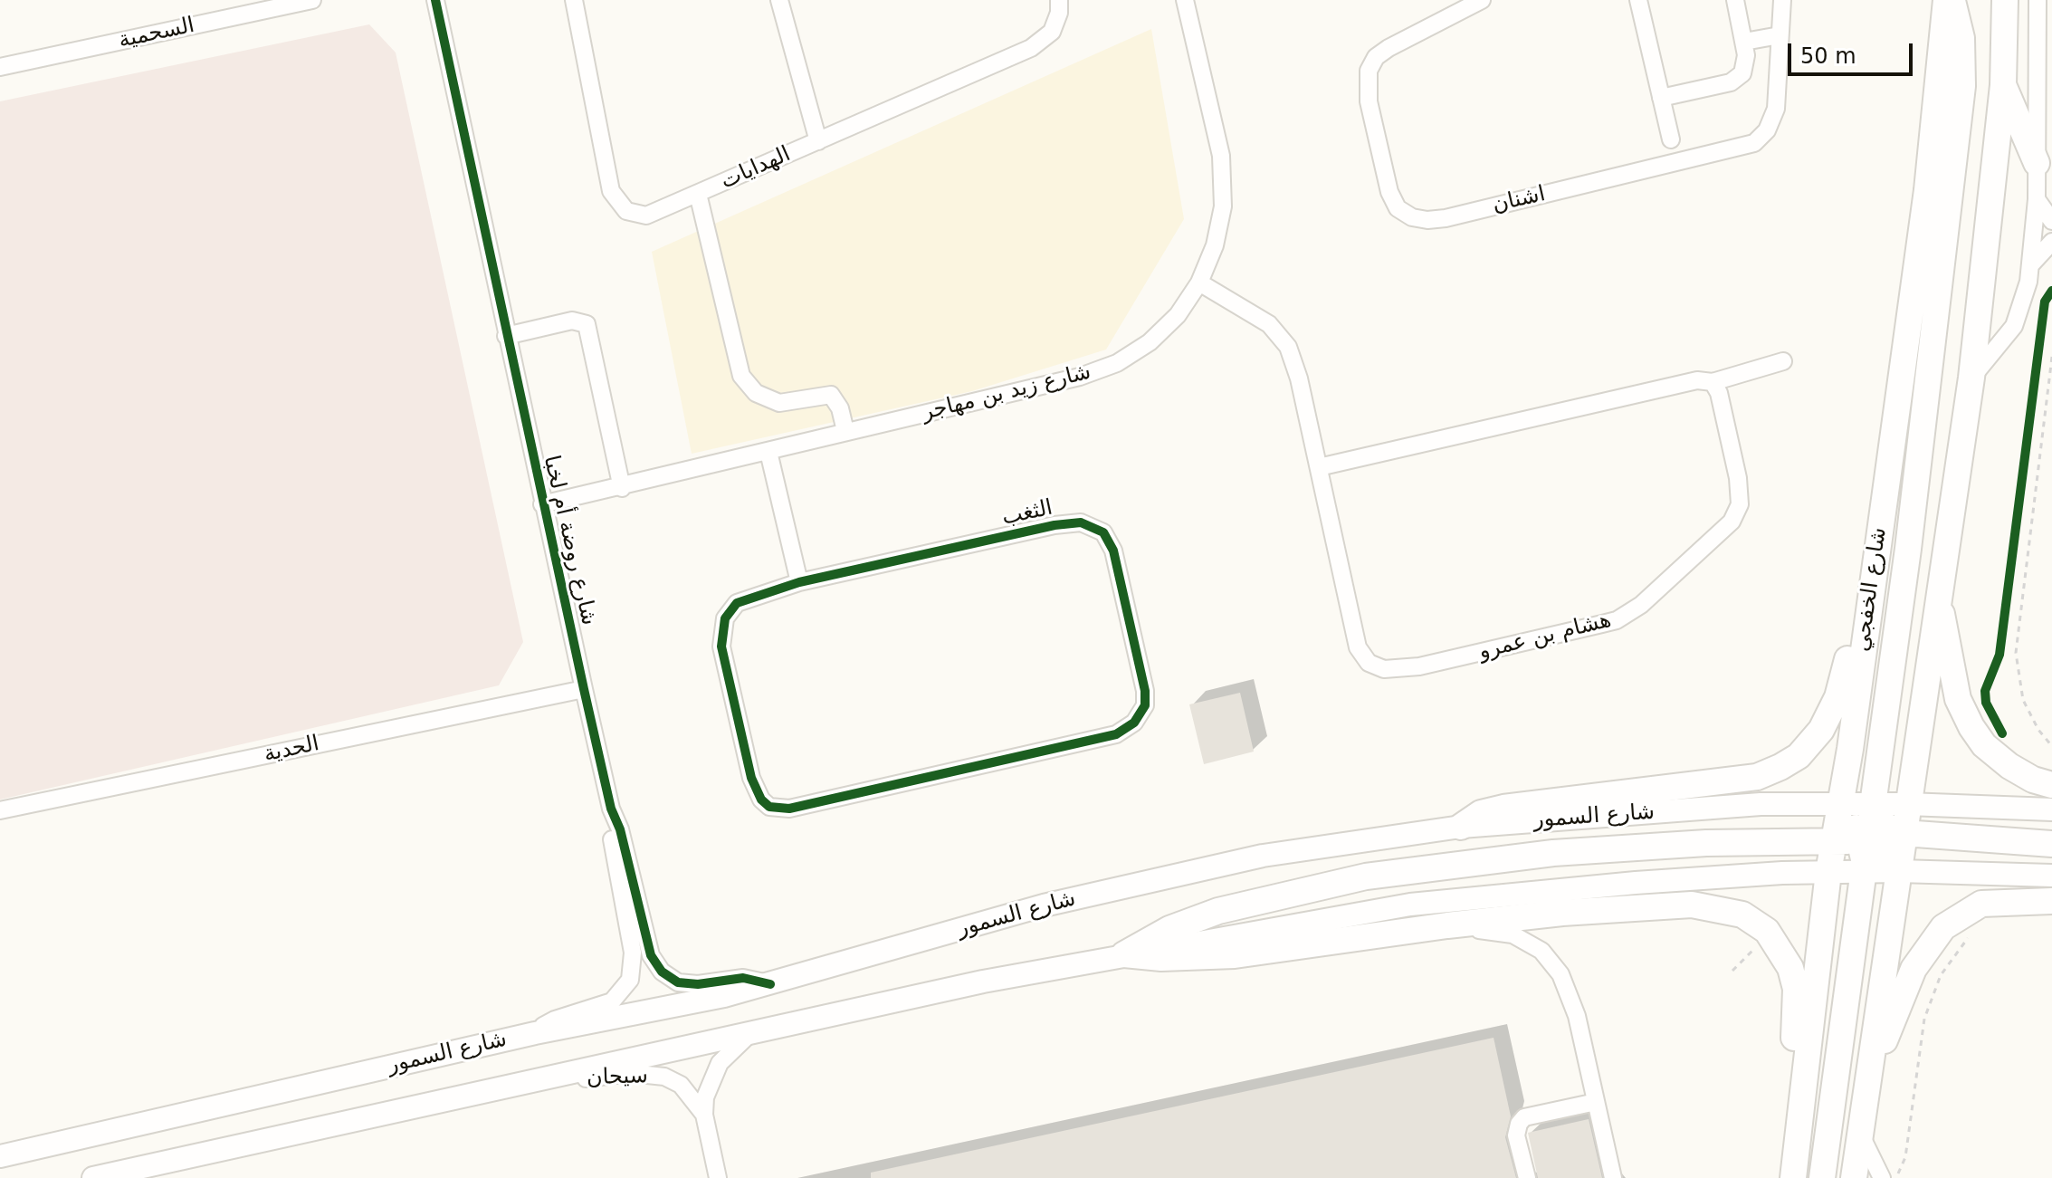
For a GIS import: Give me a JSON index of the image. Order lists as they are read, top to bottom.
{
  "streets": {
    "highway": ["شارع الخفجي"],
    "main road": ["شارع السمور"],
    "street": [
      "السحمية",
      "الهدايات",
      "اشنان",
      "شارع زيد بن مهاجر",
      "الثغب",
      "شارع روضة أم لخبا",
      "هشام بن عمرو",
      "الحدية",
      "سيحان"
    ]
  },
  "crossings": [
    ["شارع زيد بن مهاجر", "شارع روضة أم لخبا"],
    ["شارع زيد بن مهاجر", "هشام بن عمرو"],
    ["شارع روضة أم لخبا", "الحدية"],
    ["شارع روضة أم لخبا", "شارع السمور"],
    ["شارع الخفجي", "شارع السمور"]
  ],
  "scale_bar": "50 m"
}
